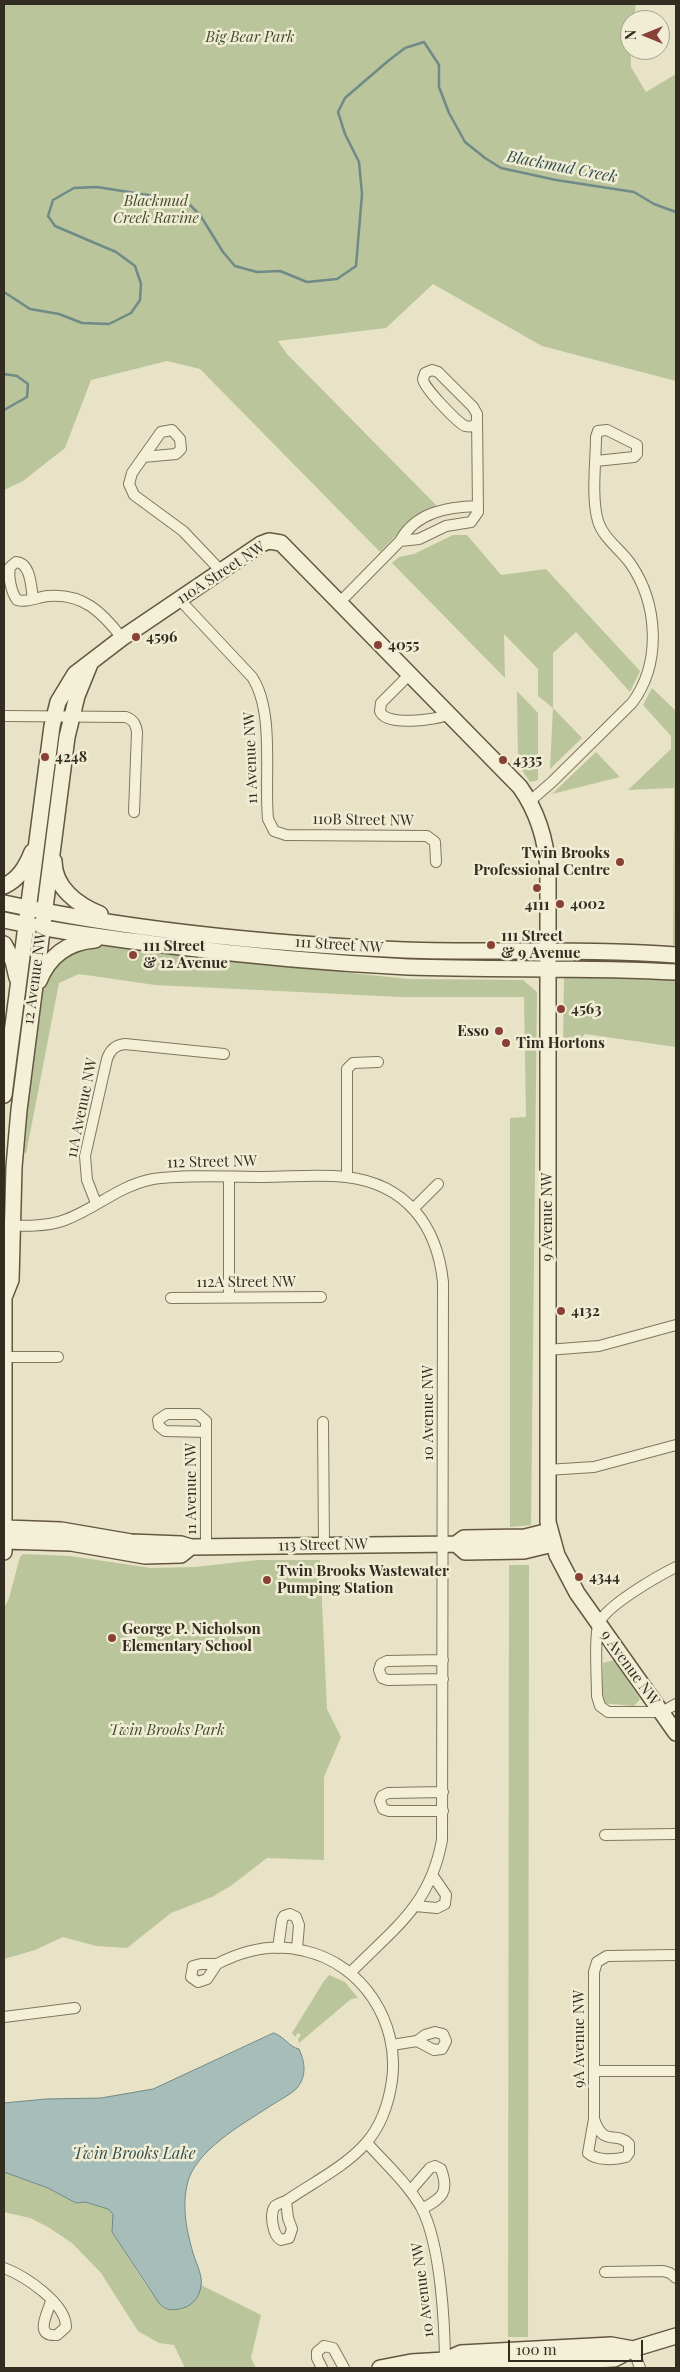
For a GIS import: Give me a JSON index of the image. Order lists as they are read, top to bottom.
{
  "streets": {
    "street": [
      "110A Street NW",
      "11 Avenue NW",
      "110B Street NW",
      "111 Street NW",
      "12 Avenue NW",
      "11A Avenue NW",
      "112 Street NW",
      "9 Avenue NW",
      "112A Street NW",
      "10 Avenue NW",
      "113 Street NW",
      "9A Avenue NW"
    ]
  },
  "crossings": [
    ["110A Street NW", "11 Avenue NW"],
    ["110A Street NW", "12 Avenue NW"],
    ["110A Street NW", "9 Avenue NW"],
    ["11 Avenue NW", "110B Street NW"],
    ["11 Avenue NW", "113 Street NW"],
    ["111 Street NW", "12 Avenue NW"],
    ["111 Street NW", "9 Avenue NW"],
    ["12 Avenue NW", "112 Street NW"],
    ["12 Avenue NW", "113 Street NW"],
    ["11A Avenue NW", "112 Street NW"],
    ["112 Street NW", "10 Avenue NW"],
    ["9 Avenue NW", "113 Street NW"],
    ["10 Avenue NW", "113 Street NW"]
  ],
  "water": ["Blackmud Creek", "Twin Brooks Lake"],
  "parks": ["Big Bear Park", "Blackmud Creek Ravine", "Twin Brooks Park"],
  "places": [
    "4596",
    "4055",
    "4248",
    "4335",
    "Twin Brooks Professional Centre",
    "4111",
    "4002",
    "111 Street & 9 Avenue",
    "111 Street & 12 Avenue",
    "4563",
    "Esso",
    "Tim Hortons",
    "4132",
    "4344",
    "Twin Brooks Wastewater Pumping Station",
    "George P. Nicholson Elementary School"
  ],
  "scale_bar": "100 m",
  "north": "left"
}
